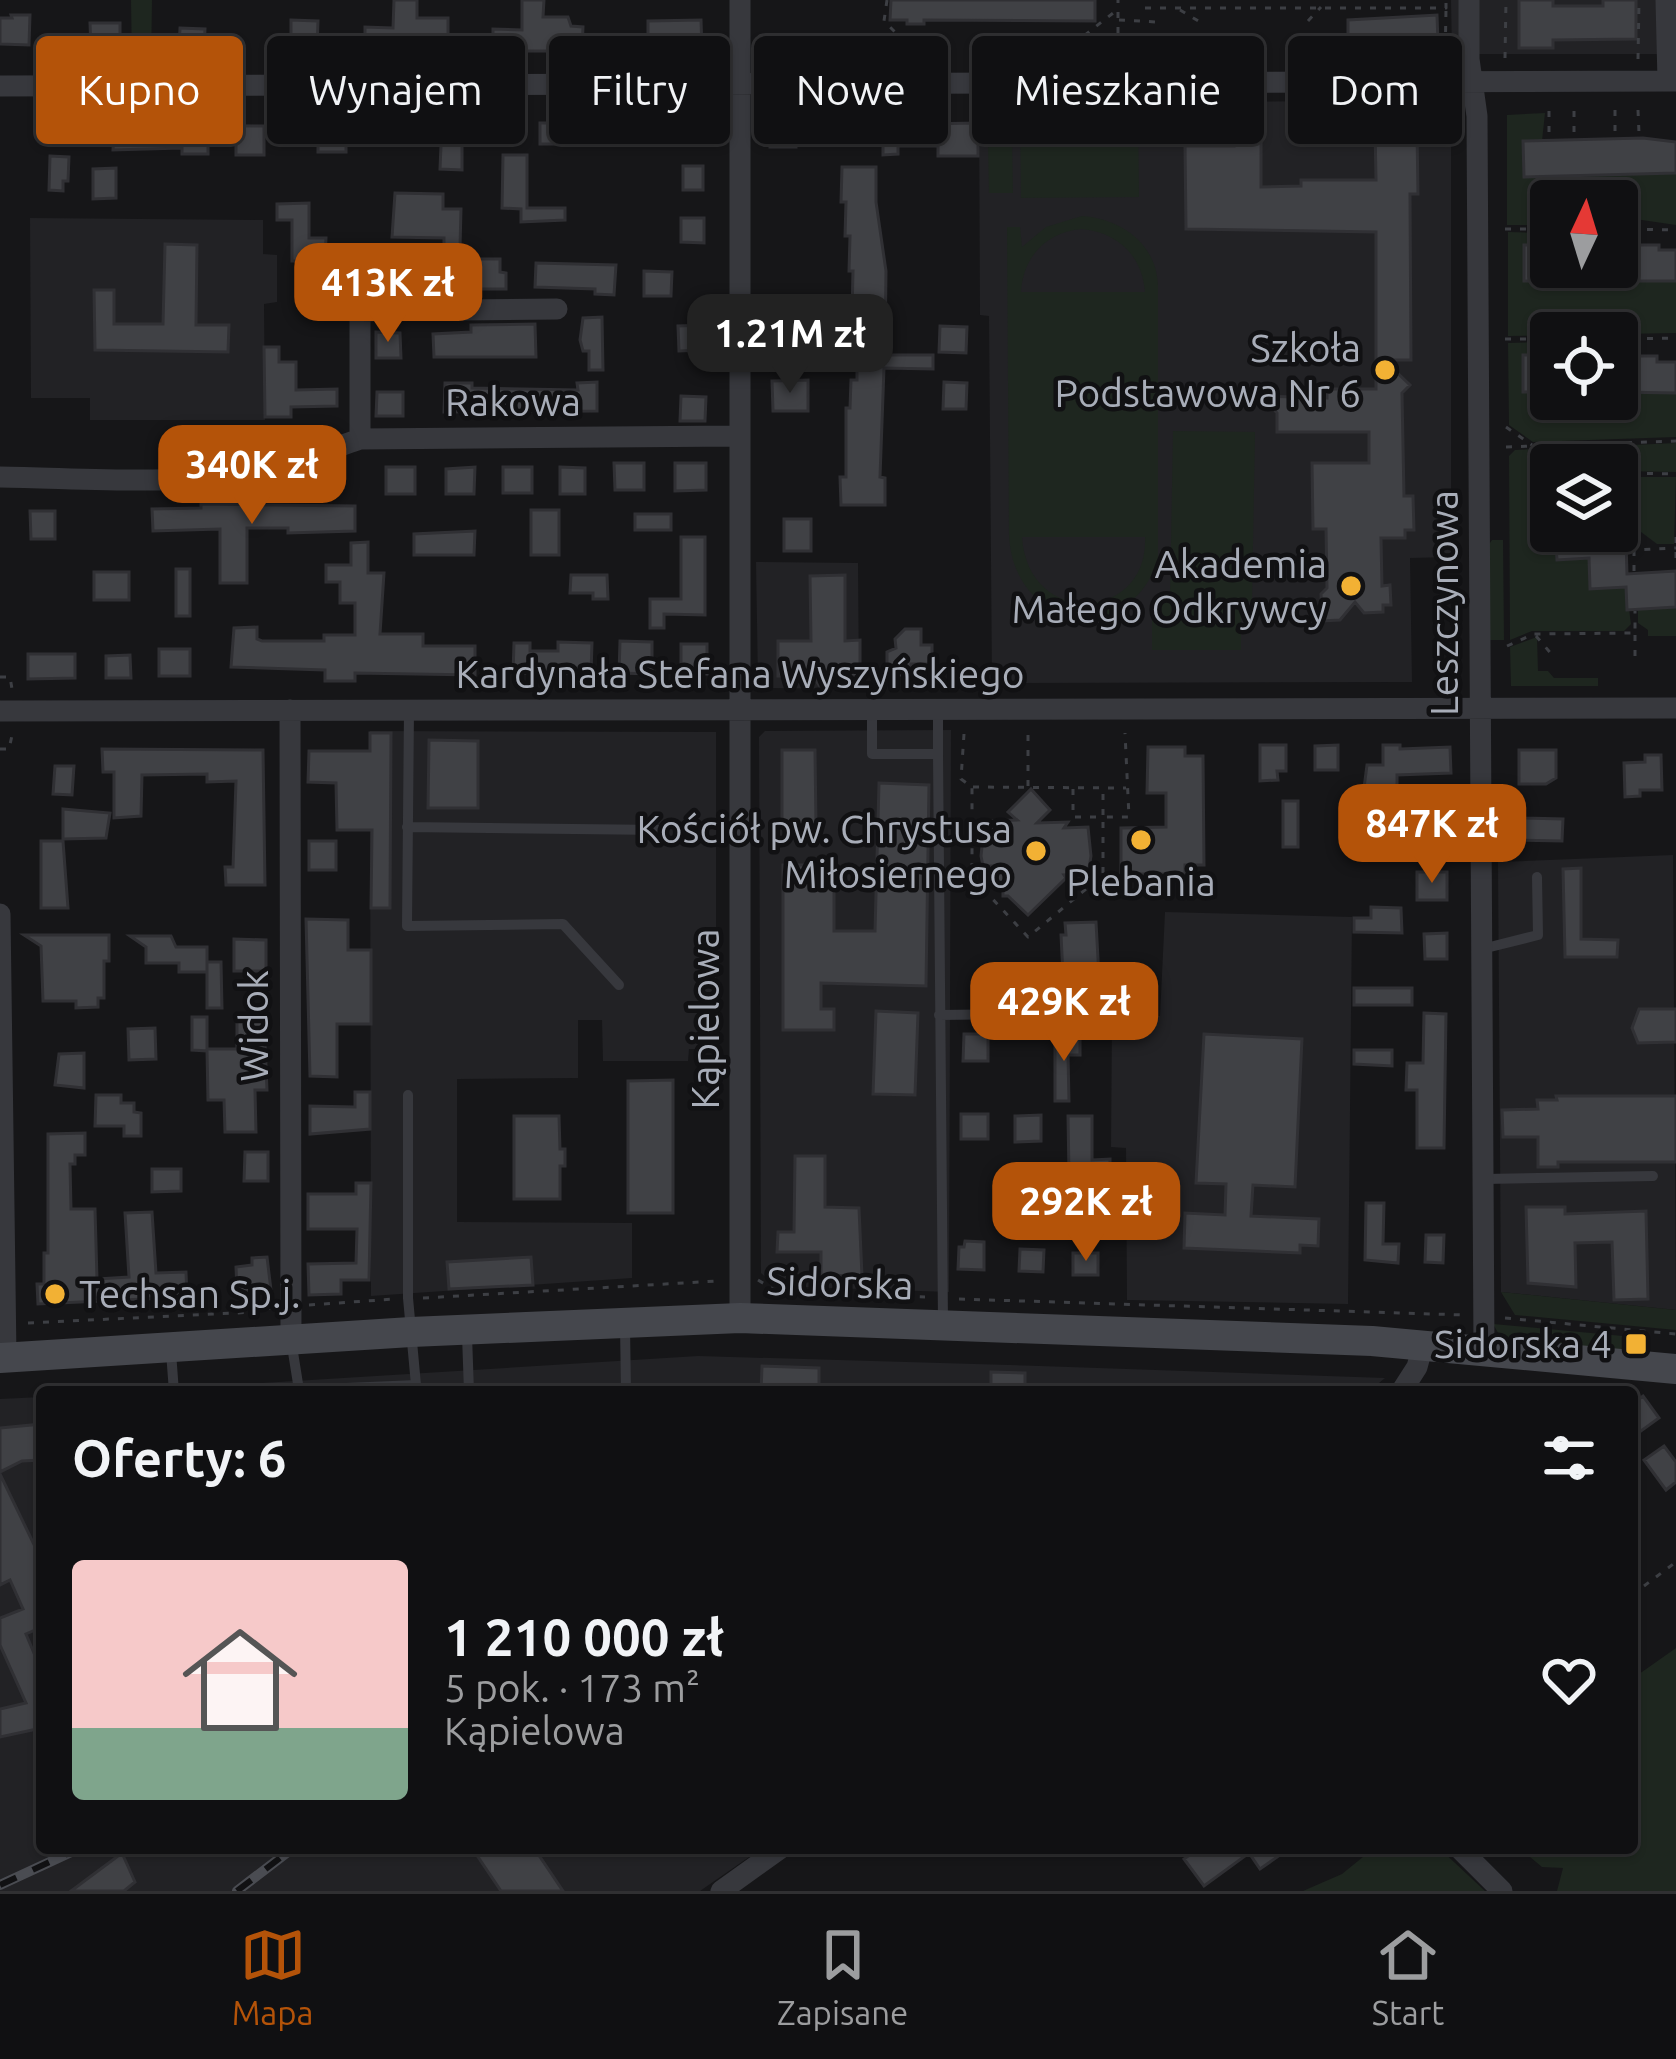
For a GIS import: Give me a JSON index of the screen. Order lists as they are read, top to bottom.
{
  "streets": {
    "street": [
      "Rakowa",
      "Leszczynowa",
      "Kardynała Stefana Wyszyńskiego",
      "Kąpielowa",
      "Widok",
      "Sidorska"
    ]
  },
  "crossings": [
    ["Rakowa", "Kąpielowa"],
    ["Leszczynowa", "Kardynała Stefana Wyszyńskiego"],
    ["Leszczynowa", "Sidorska"],
    ["Kardynała Stefana Wyszyńskiego", "Kąpielowa"],
    ["Kardynała Stefana Wyszyńskiego", "Widok"],
    ["Kąpielowa", "Sidorska"],
    ["Widok", "Sidorska"]
  ],
  "places": {
    "other": [
      "Szkoła Podstawowa Nr 6",
      "Akademia Małego Odkrywcy",
      "Plebania",
      "Kościół pw. Chrystusa Miłosiernego",
      "Techsan Sp.j."
    ],
    "transit": ["Sidorska 4"]
  },
  "north": "top",
  "page": {
    "chip": [
      "Kupno",
      "Wynajem",
      "Filtry",
      "Nowe",
      "Mieszkanie",
      "Dom"
    ],
    "price": [
      "413K zł",
      "1.21M zł",
      "340K zł",
      "847K zł",
      "429K zł",
      "292K zł"
    ],
    "heading": "Oferty: 6",
    "list": [
      {
        "name": "1 210 000 zł",
        "note": "5 pok. · 173 m² · Kąpielowa"
      }
    ],
    "tabs": ["Mapa", "Zapisane", "Start"]
  }
}
